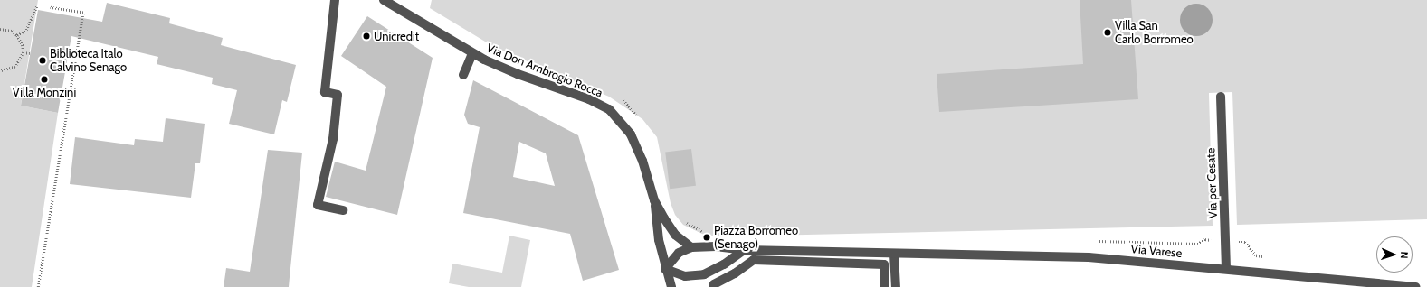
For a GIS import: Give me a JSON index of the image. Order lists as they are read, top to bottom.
{
  "streets": {
    "street": ["Via Don Ambrogio Rocca", "Via per Cesate", "Via Varese"]
  },
  "crossings": [
    ["Via per Cesate", "Via Varese"]
  ],
  "places": [
    "Villa San Carlo Borromeo",
    "Unicredit",
    "Biblioteca Italo Calvino Senago",
    "Villa Monzini",
    "Piazza Borromeo (Senago)"
  ],
  "north": "right"
}
